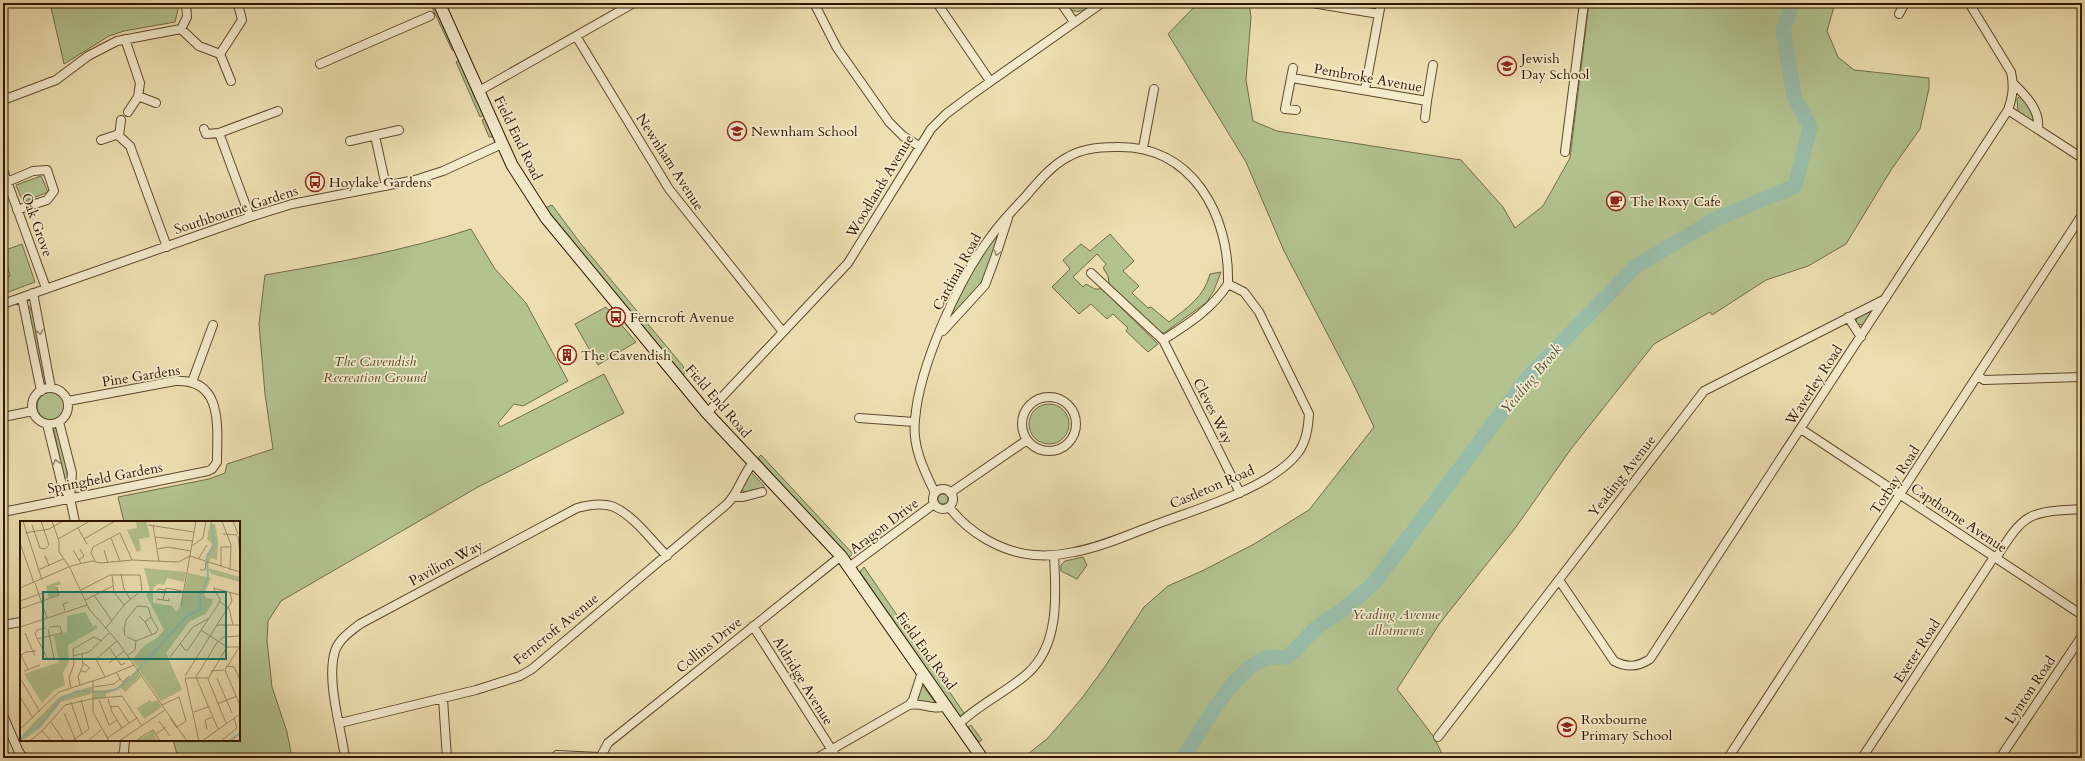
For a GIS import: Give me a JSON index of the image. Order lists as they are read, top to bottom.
{
  "streets": {
    "street": [
      "Pembroke Avenue",
      "Field End Road",
      "Newnham Avenue",
      "Woodlands Avenue",
      "Southbourne Gardens",
      "Oak Grove",
      "Cardinal Road",
      "Pine Gardens",
      "Waverley Road",
      "Cleves Way",
      "Yeading Avenue",
      "Springfield Gardens",
      "Torbay Road",
      "Castleton Road",
      "Capthorne Avenue",
      "Aragon Drive",
      "Pavilion Way",
      "Ferncroft Avenue",
      "Collins Drive",
      "Exeter Road",
      "Aldridge Avenue",
      "Lynton Road"
    ]
  },
  "crossings": [
    ["Field End Road", "Woodlands Avenue"],
    ["Field End Road", "Southbourne Gardens"],
    ["Field End Road", "Aragon Drive"],
    ["Field End Road", "Ferncroft Avenue"],
    ["Field End Road", "Collins Drive"],
    ["Newnham Avenue", "Woodlands Avenue"],
    ["Southbourne Gardens", "Oak Grove"],
    ["Cardinal Road", "Castleton Road"],
    ["Cardinal Road", "Aragon Drive"],
    ["Pine Gardens", "Springfield Gardens"],
    ["Waverley Road", "Yeading Avenue"],
    ["Waverley Road", "Capthorne Avenue"],
    ["Cleves Way", "Castleton Road"],
    ["Torbay Road", "Capthorne Avenue"],
    ["Castleton Road", "Aragon Drive"],
    ["Capthorne Avenue", "Exeter Road"],
    ["Pavilion Way", "Ferncroft Avenue"],
    ["Collins Drive", "Aldridge Avenue"]
  ],
  "water": ["Yeading Brook"],
  "parks": ["The Cavendish Recreation Ground", "Yeading Avenue allotments"],
  "places": {
    "school or university": ["Jewish Day School", "Newnham School", "Roxbourne Primary School"],
    "bus stop": ["Hoylake Gardens", "Ferncroft Avenue"],
    "cafe": ["The Roxy Cafe"],
    "building": ["The Cavendish"]
  }
}
